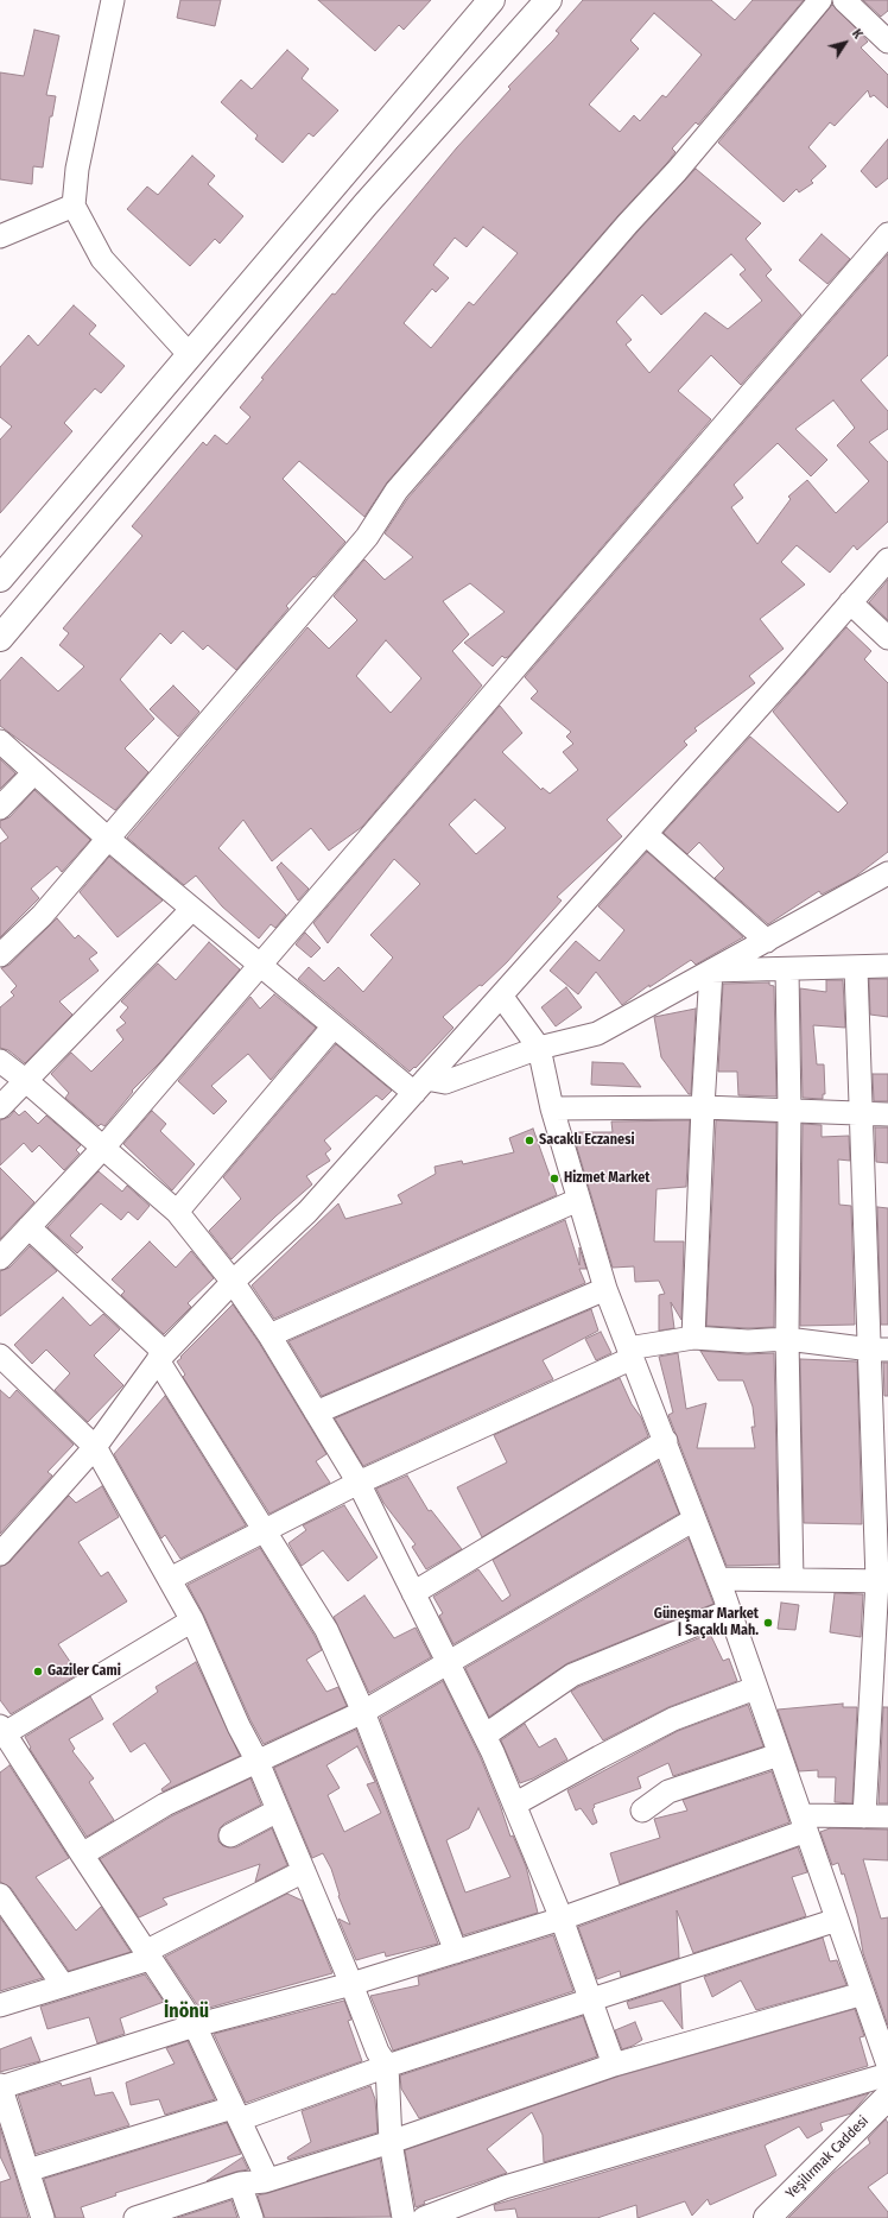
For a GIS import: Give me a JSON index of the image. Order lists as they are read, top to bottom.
{
  "streets": {
    "main road": ["Yeşilırmak Caddesi"]
  },
  "districts": ["İnönü"],
  "places": [
    "Sacaklı Eczanesi",
    "Hizmet Market",
    "Güneşmar Market | Saçaklı Mah.",
    "Gaziler Cami"
  ],
  "north": "top right"
}
